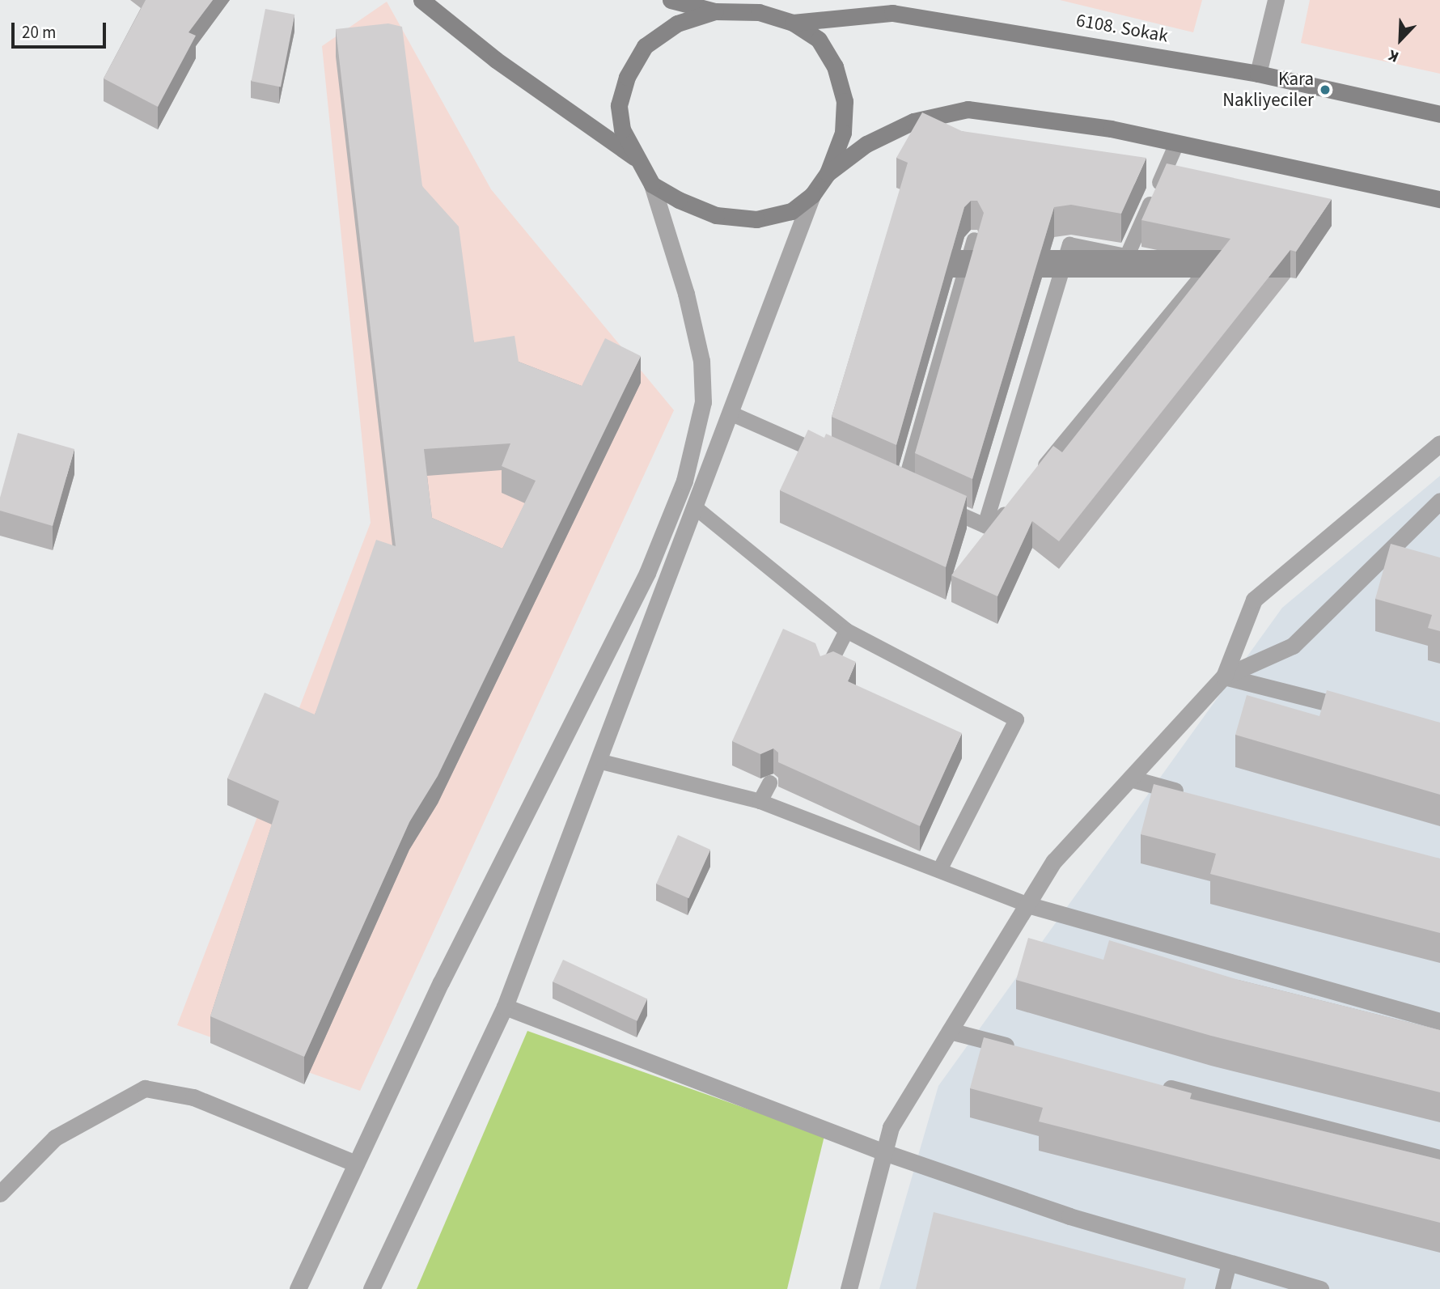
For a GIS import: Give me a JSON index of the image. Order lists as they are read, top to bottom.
{
  "streets": {
    "main road": ["6108. Sokak"]
  },
  "places": ["Kara Nakliyeciler"],
  "scale_bar": "20 m",
  "north": "bottom left"
}
